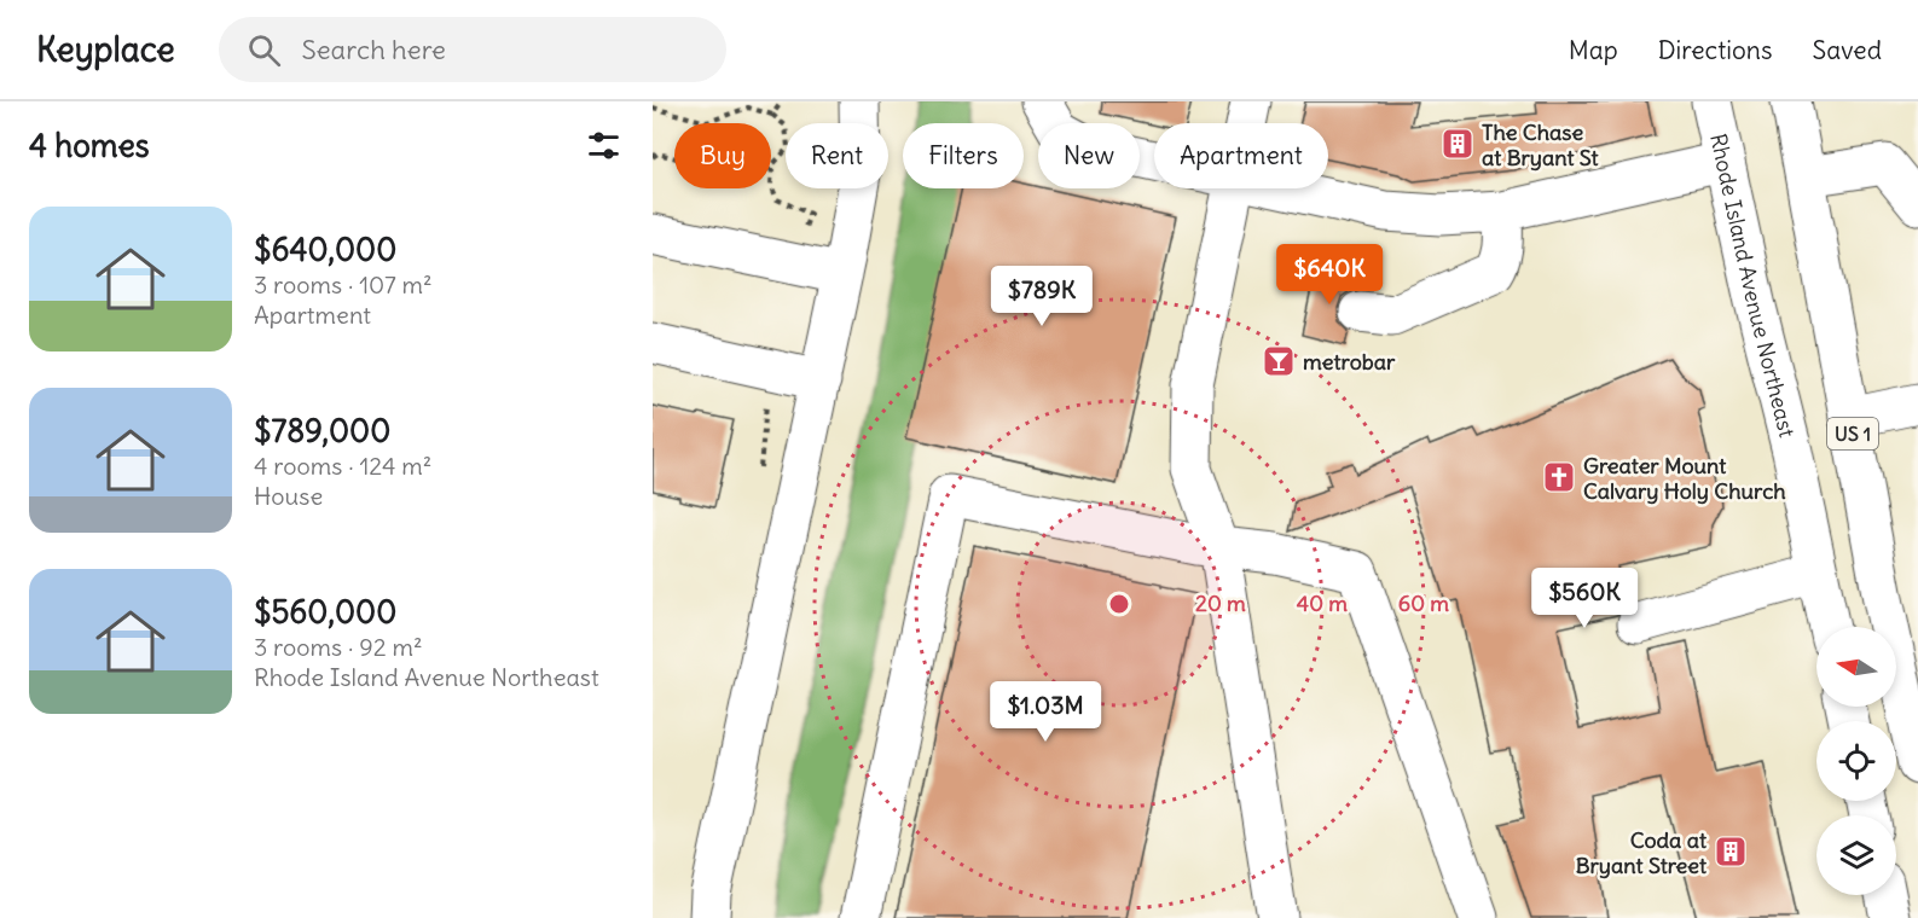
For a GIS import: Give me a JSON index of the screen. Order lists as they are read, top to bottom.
{
  "streets": {
    "main road": ["Rhode Island Avenue Northeast", "US 1"]
  },
  "places": {
    "building": ["The Chase at Bryant St", "Coda at Bryant Street"],
    "bar": ["metrobar"],
    "church": ["Greater Mount Calvary Holy Church"]
  },
  "north": "left",
  "page": {
    "header": "Keyplace",
    "search": "Search here",
    "nav": ["Map", "Directions", "Saved"],
    "heading": "4 homes",
    "chip": [
      "Buy",
      "Rent",
      "Filters",
      "New",
      "Apartment"
    ],
    "list": [
      {
        "name": "$640,000",
        "note": "3 rooms · 107 m² · Apartment"
      },
      {
        "name": "$789,000",
        "note": "4 rooms · 124 m² · House"
      },
      {
        "name": "$560,000",
        "note": "3 rooms · 92 m² · Rhode Island Avenue Northeast"
      }
    ],
    "price": [
      "$640K",
      "$789K",
      "$560K",
      "$1.03M"
    ]
  },
  "rings": ["20 m", "40 m", "60 m"]
}
